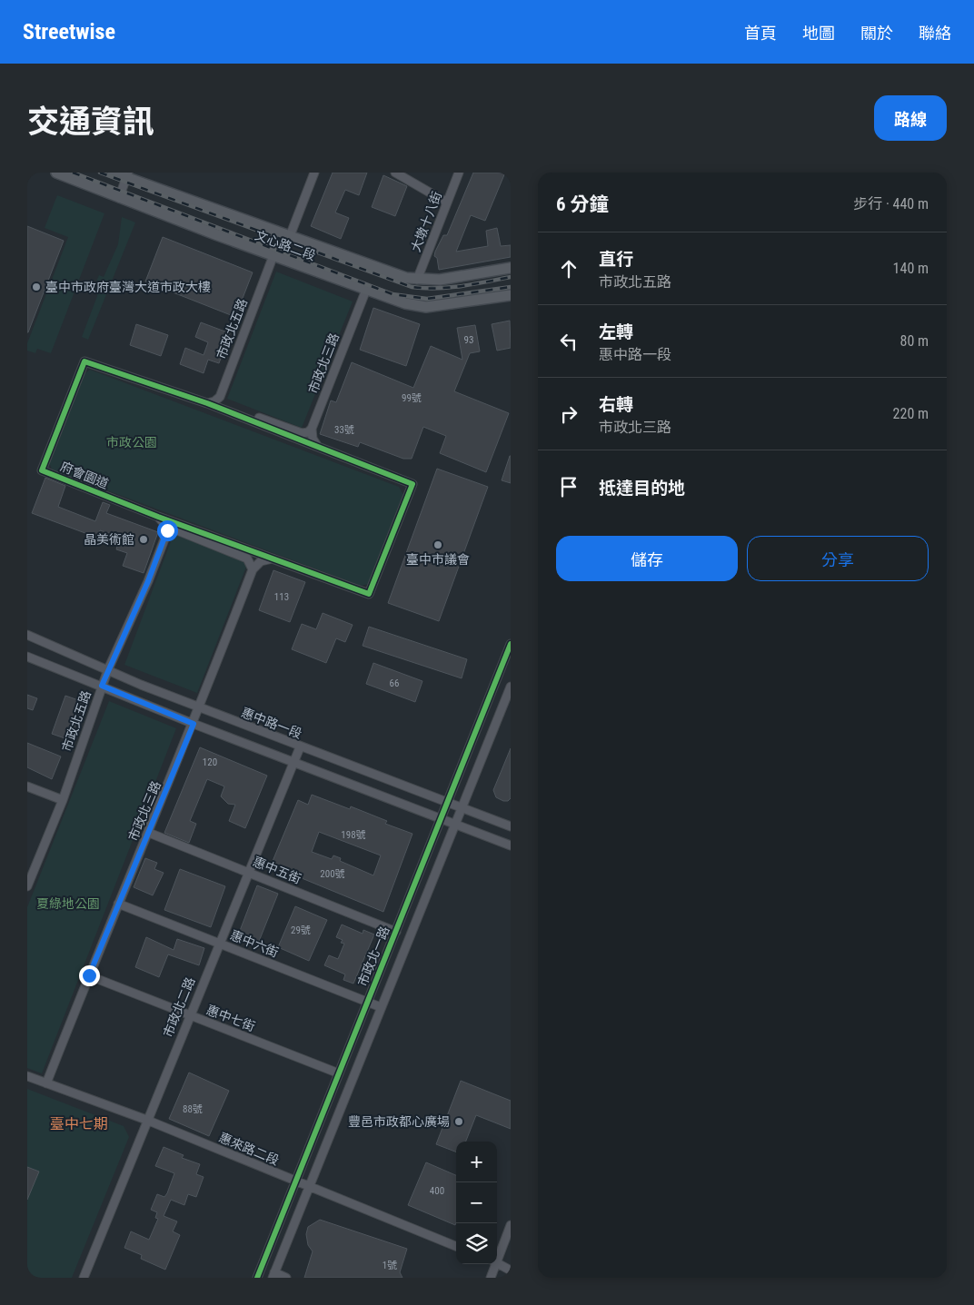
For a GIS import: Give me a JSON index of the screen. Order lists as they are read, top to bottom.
{
  "streets": {
    "main road": ["文心路二段"],
    "street": [
      "大墩十八街",
      "市政北五路",
      "市政北三路",
      "府會園道",
      "惠中路一段",
      "惠中五街",
      "惠中六街",
      "市政北一路",
      "市政北二路",
      "惠中七街",
      "惠來路二段"
    ]
  },
  "crossings": [
    ["大墩十八街", "文心路二段"],
    ["文心路二段", "市政北五路"],
    ["文心路二段", "市政北三路"],
    ["市政北五路", "惠中路一段"],
    ["市政北三路", "惠中路一段"],
    ["市政北三路", "惠中五街"],
    ["市政北三路", "惠中六街"],
    ["市政北三路", "惠中七街"],
    ["市政北三路", "惠來路二段"],
    ["惠中路一段", "市政北一路"],
    ["惠中路一段", "市政北二路"],
    ["惠中五街", "市政北一路"],
    ["惠中五街", "市政北二路"],
    ["惠中六街", "市政北一路"],
    ["惠中六街", "市政北二路"],
    ["市政北一路", "惠中七街"],
    ["市政北一路", "惠來路二段"],
    ["市政北二路", "惠中七街"],
    ["市政北二路", "惠來路二段"]
  ],
  "districts": ["臺中七期"],
  "parks": ["市政公園", "夏綠地公園"],
  "places": [
    "臺中市政府臺灣大道市政大樓",
    "晶美術館",
    "臺中市議會",
    "豐邑市政都心廣場"
  ],
  "house_numbers": [
    "93",
    "99號",
    "33號",
    "113",
    "66",
    "120",
    "198號",
    "200號",
    "29號",
    "88號",
    "400",
    "1號"
  ],
  "page": {
    "header": "Streetwise",
    "nav": [
      "首頁",
      "地圖",
      "關於",
      "聯絡"
    ],
    "title": "交通資訊",
    "buttons": [
      "路線",
      ["儲存", "分享"]
    ],
    "heading": ["6 分鐘", "步行 · 440 m"],
    "list": [
      ["直行", "市政北五路", "140 m"],
      ["左轉", "惠中路一段", "80 m"],
      ["右轉", "市政北三路", "220 m"],
      "抵達目的地"
    ],
    "map_buttons": ["+", "−"]
  }
}
